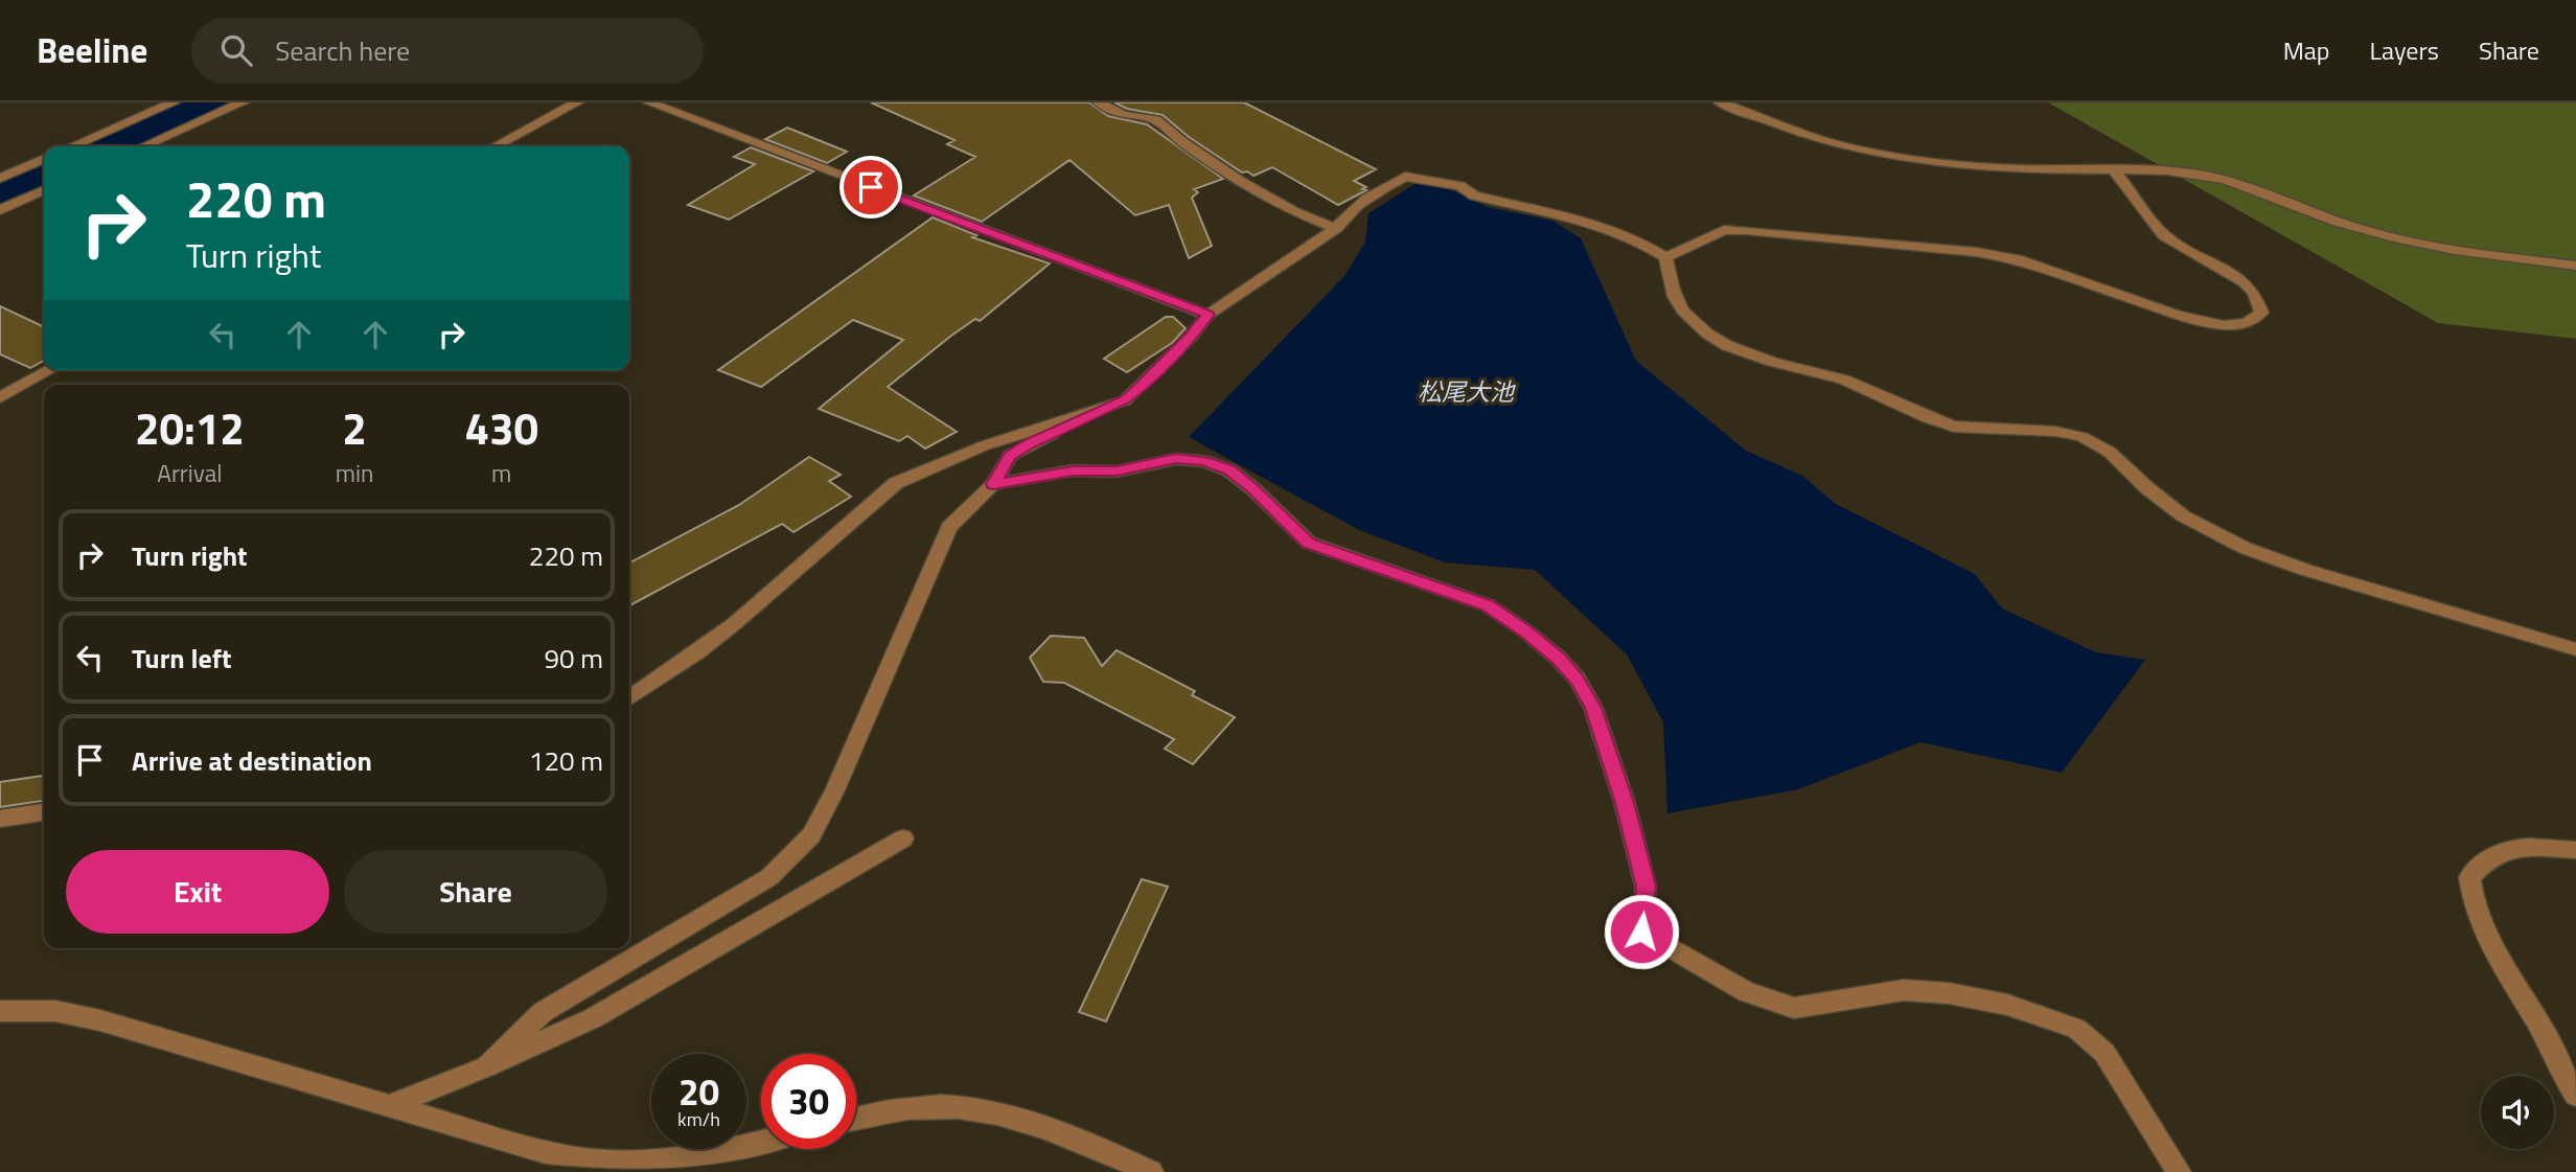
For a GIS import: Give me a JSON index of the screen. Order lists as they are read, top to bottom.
{
  "water": ["松尾大池"],
  "page": {
    "header": "Beeline",
    "search": "Search here",
    "nav": ["Map", "Layers", "Share"],
    "turn": ["220 m", "Turn right"],
    "eta": [
      "20:12",
      "Arrival",
      "2",
      "min",
      "430",
      "m"
    ],
    "list": [
      {
        "name": "Turn right",
        "value": "220 m"
      },
      {
        "name": "Turn left",
        "value": "90 m"
      },
      {
        "name": "Arrive at destination",
        "value": "120 m"
      }
    ],
    "buttons": ["Exit", "Share"],
    "speed": "20 km/h",
    "limit": "30"
  }
}
